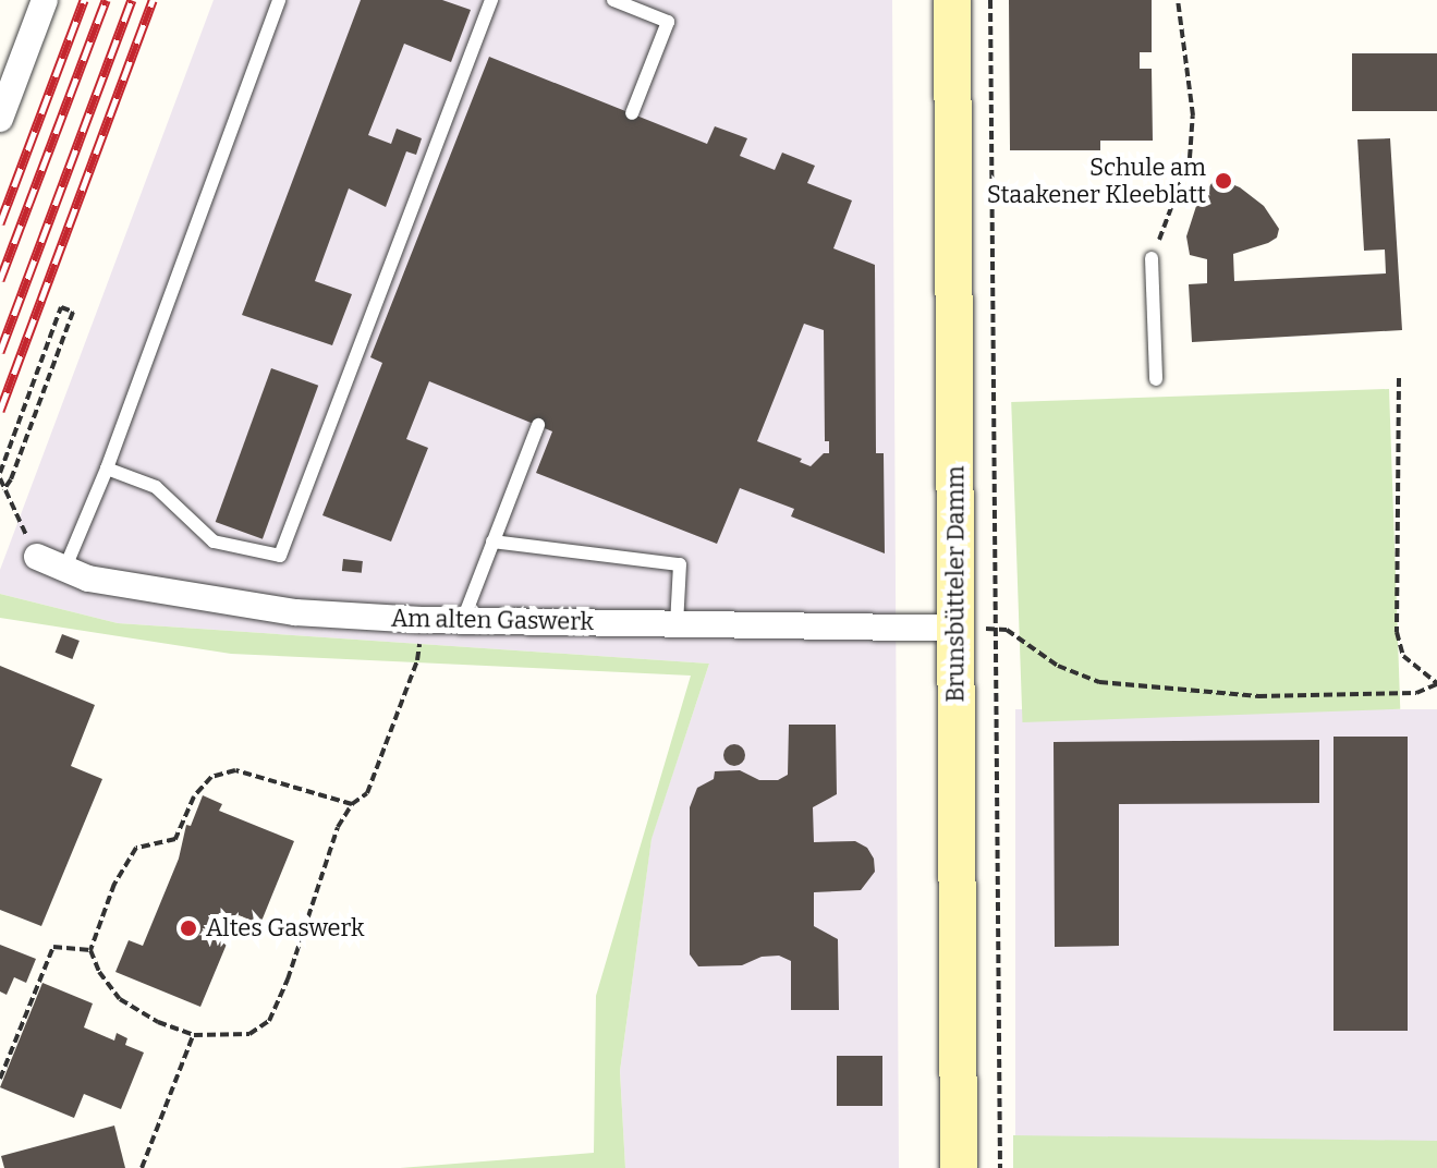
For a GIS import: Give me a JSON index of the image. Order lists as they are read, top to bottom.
{
  "streets": {
    "main road": ["Brunsbütteler Damm"],
    "street": ["Am alten Gaswerk"]
  },
  "crossings": [
    ["Brunsbütteler Damm", "Am alten Gaswerk"]
  ],
  "places": ["Schule am Staakener Kleeblatt", "Altes Gaswerk"]
}
